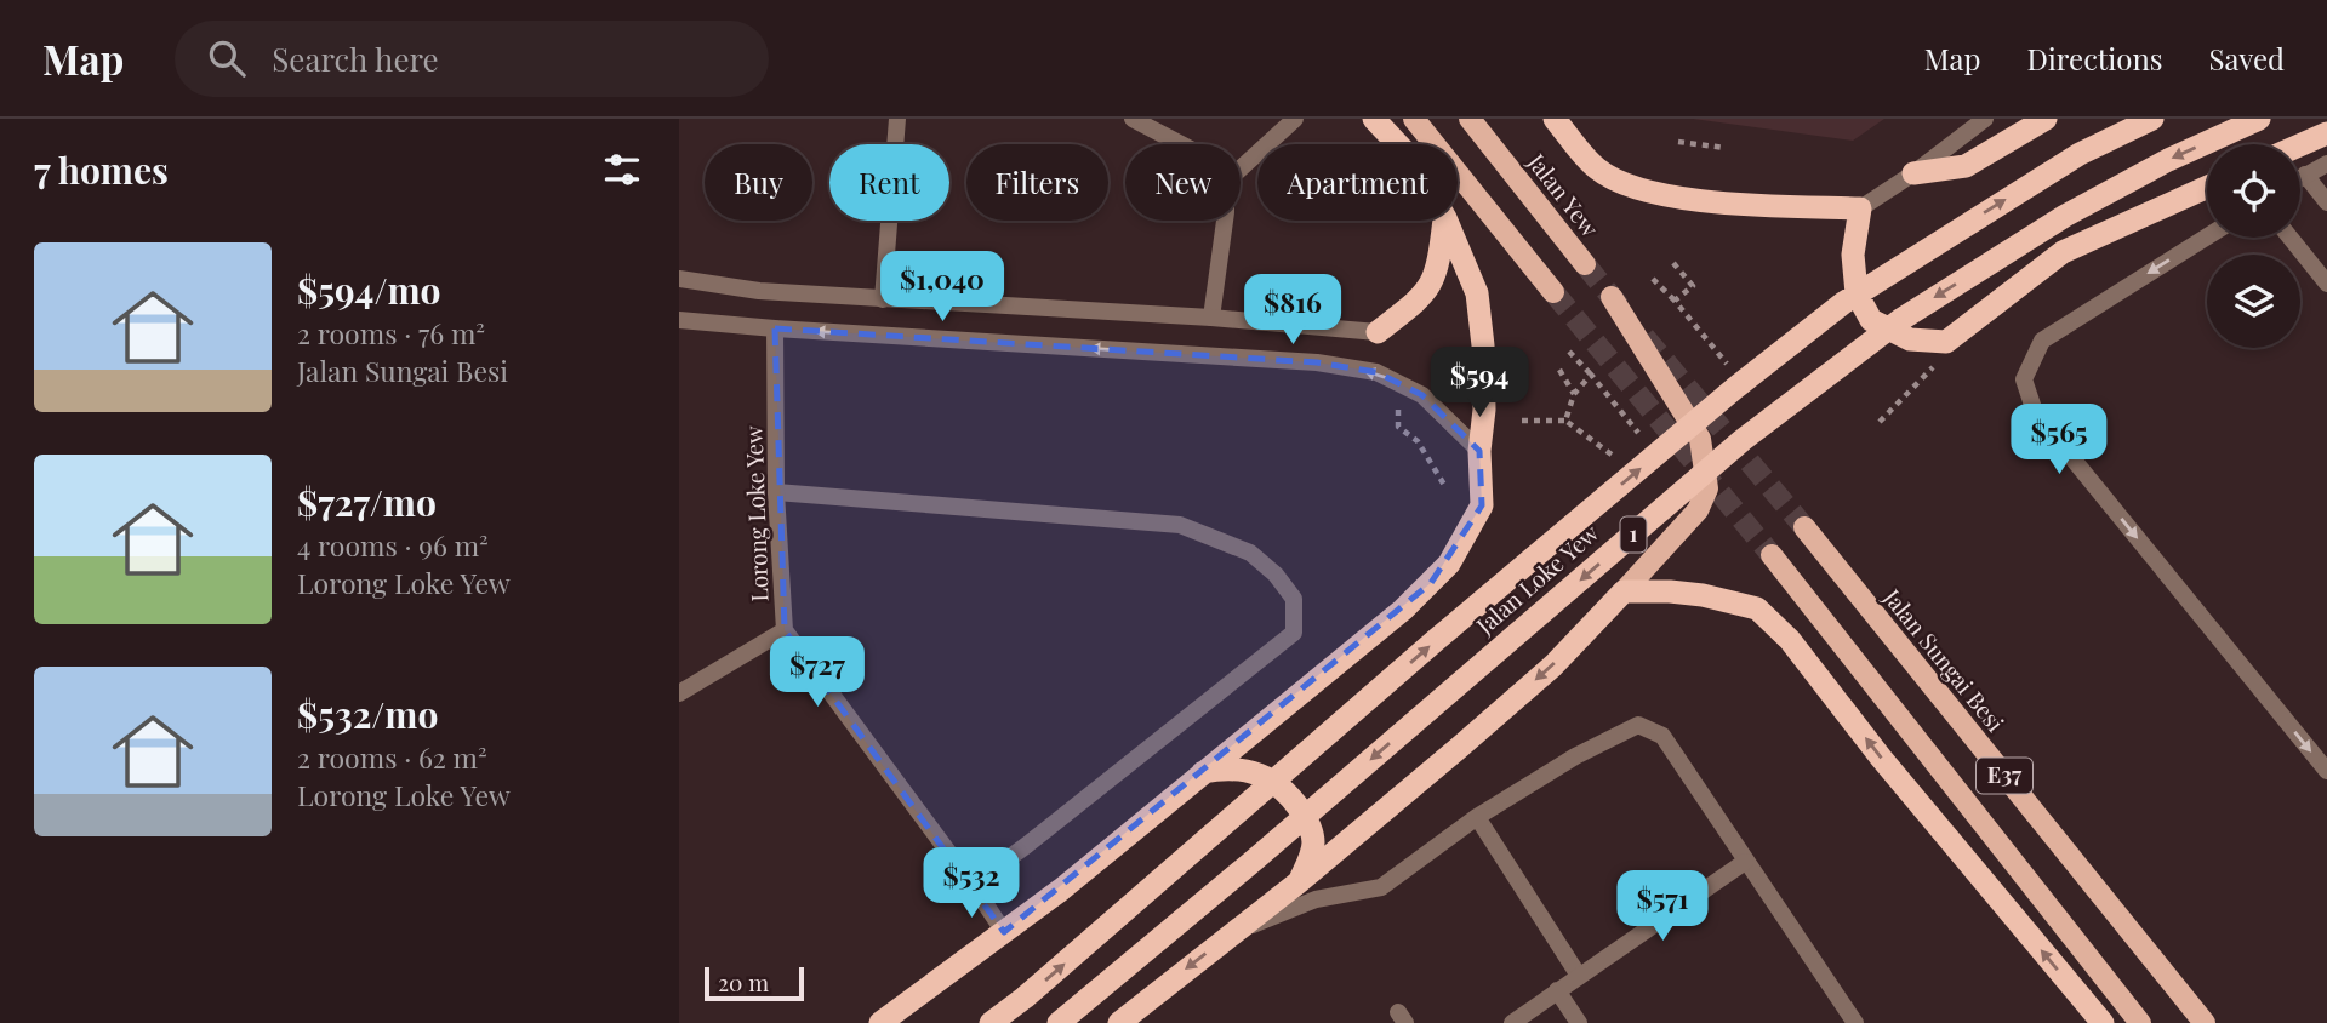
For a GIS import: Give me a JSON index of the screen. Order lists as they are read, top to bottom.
{
  "streets": {
    "highway": ["1", "Jalan Loke Yew"],
    "main road": ["Jalan Yew", "Jalan Sungai Besi", "E37"],
    "street": ["Lorong Loke Yew"]
  },
  "scale_bar": "20 m",
  "page": {
    "header": "Map",
    "search": "Search here",
    "nav": ["Map", "Directions", "Saved"],
    "heading": "7 homes",
    "chip": [
      "Buy",
      "Rent",
      "Filters",
      "New",
      "Apartment"
    ],
    "list": [
      {
        "name": "$594/mo",
        "note": "2 rooms · 76 m² · Jalan Sungai Besi"
      },
      {
        "name": "$727/mo",
        "note": "4 rooms · 96 m² · Lorong Loke Yew"
      },
      {
        "name": "$532/mo",
        "note": "2 rooms · 62 m² · Lorong Loke Yew"
      }
    ],
    "price": [
      "$1,040",
      "$816",
      "$594",
      "$565",
      "$727",
      "$532",
      "$571"
    ],
    "scale": "20 m"
  }
}
